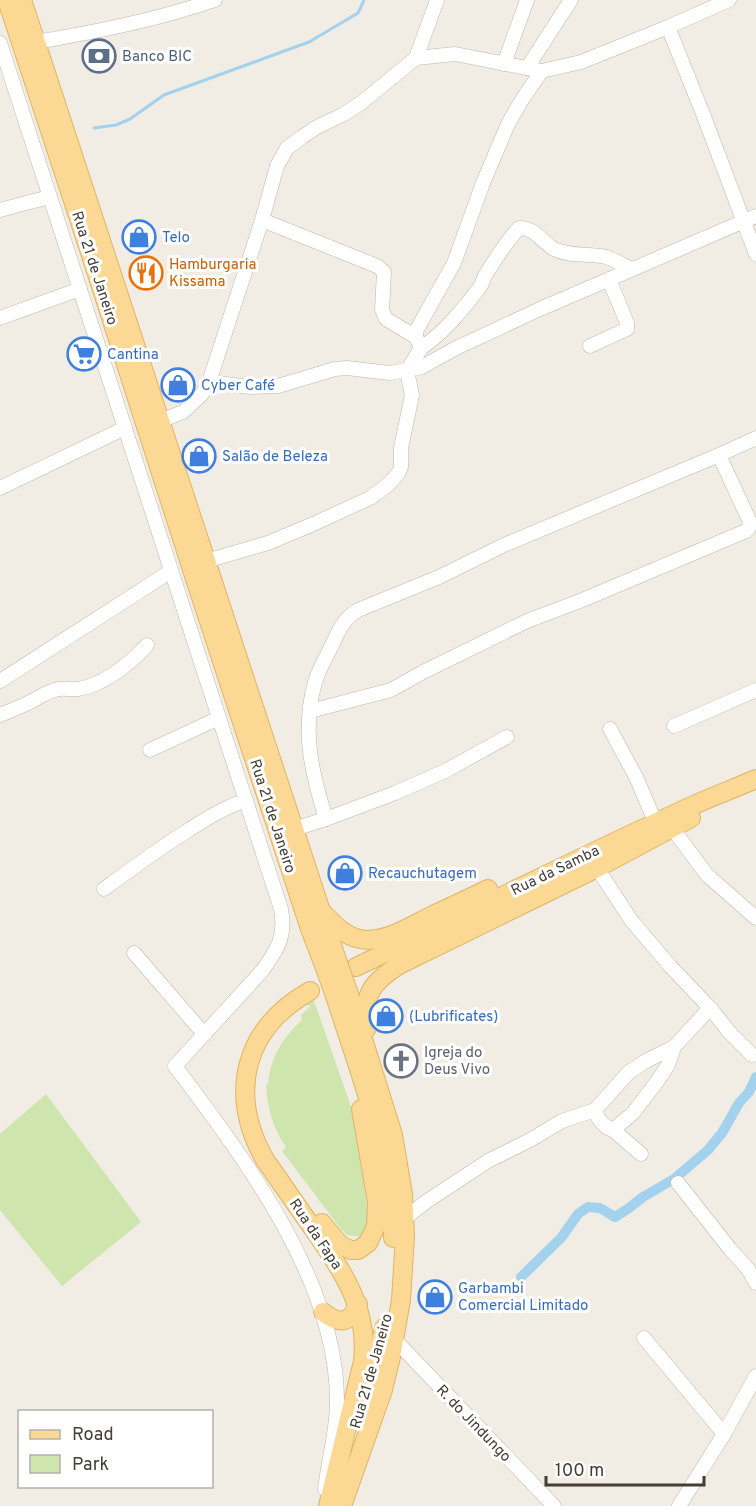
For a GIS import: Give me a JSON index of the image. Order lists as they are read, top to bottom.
{
  "streets": {
    "main road": ["Rua 21 de Janeiro", "Rua da Samba", "Rua da Fapa"],
    "street": ["R. do Jindungo"]
  },
  "crossings": [
    ["Rua 21 de Janeiro", "Rua da Fapa"]
  ],
  "places": {
    "bank": ["Banco BIC"],
    "shop": [
      "Telo",
      "Cyber Café",
      "Salão de Beleza",
      "Recauchutagem",
      "(Lubrificates)",
      "Garbambi Comercial Limitado"
    ],
    "restaurant": ["Hamburgaria Kissama"],
    "supermarket": ["Cantina"],
    "church": ["Igreja do Deus Vivo"]
  },
  "legend": ["Road", "Park"],
  "scale_bar": "100 m"
}
